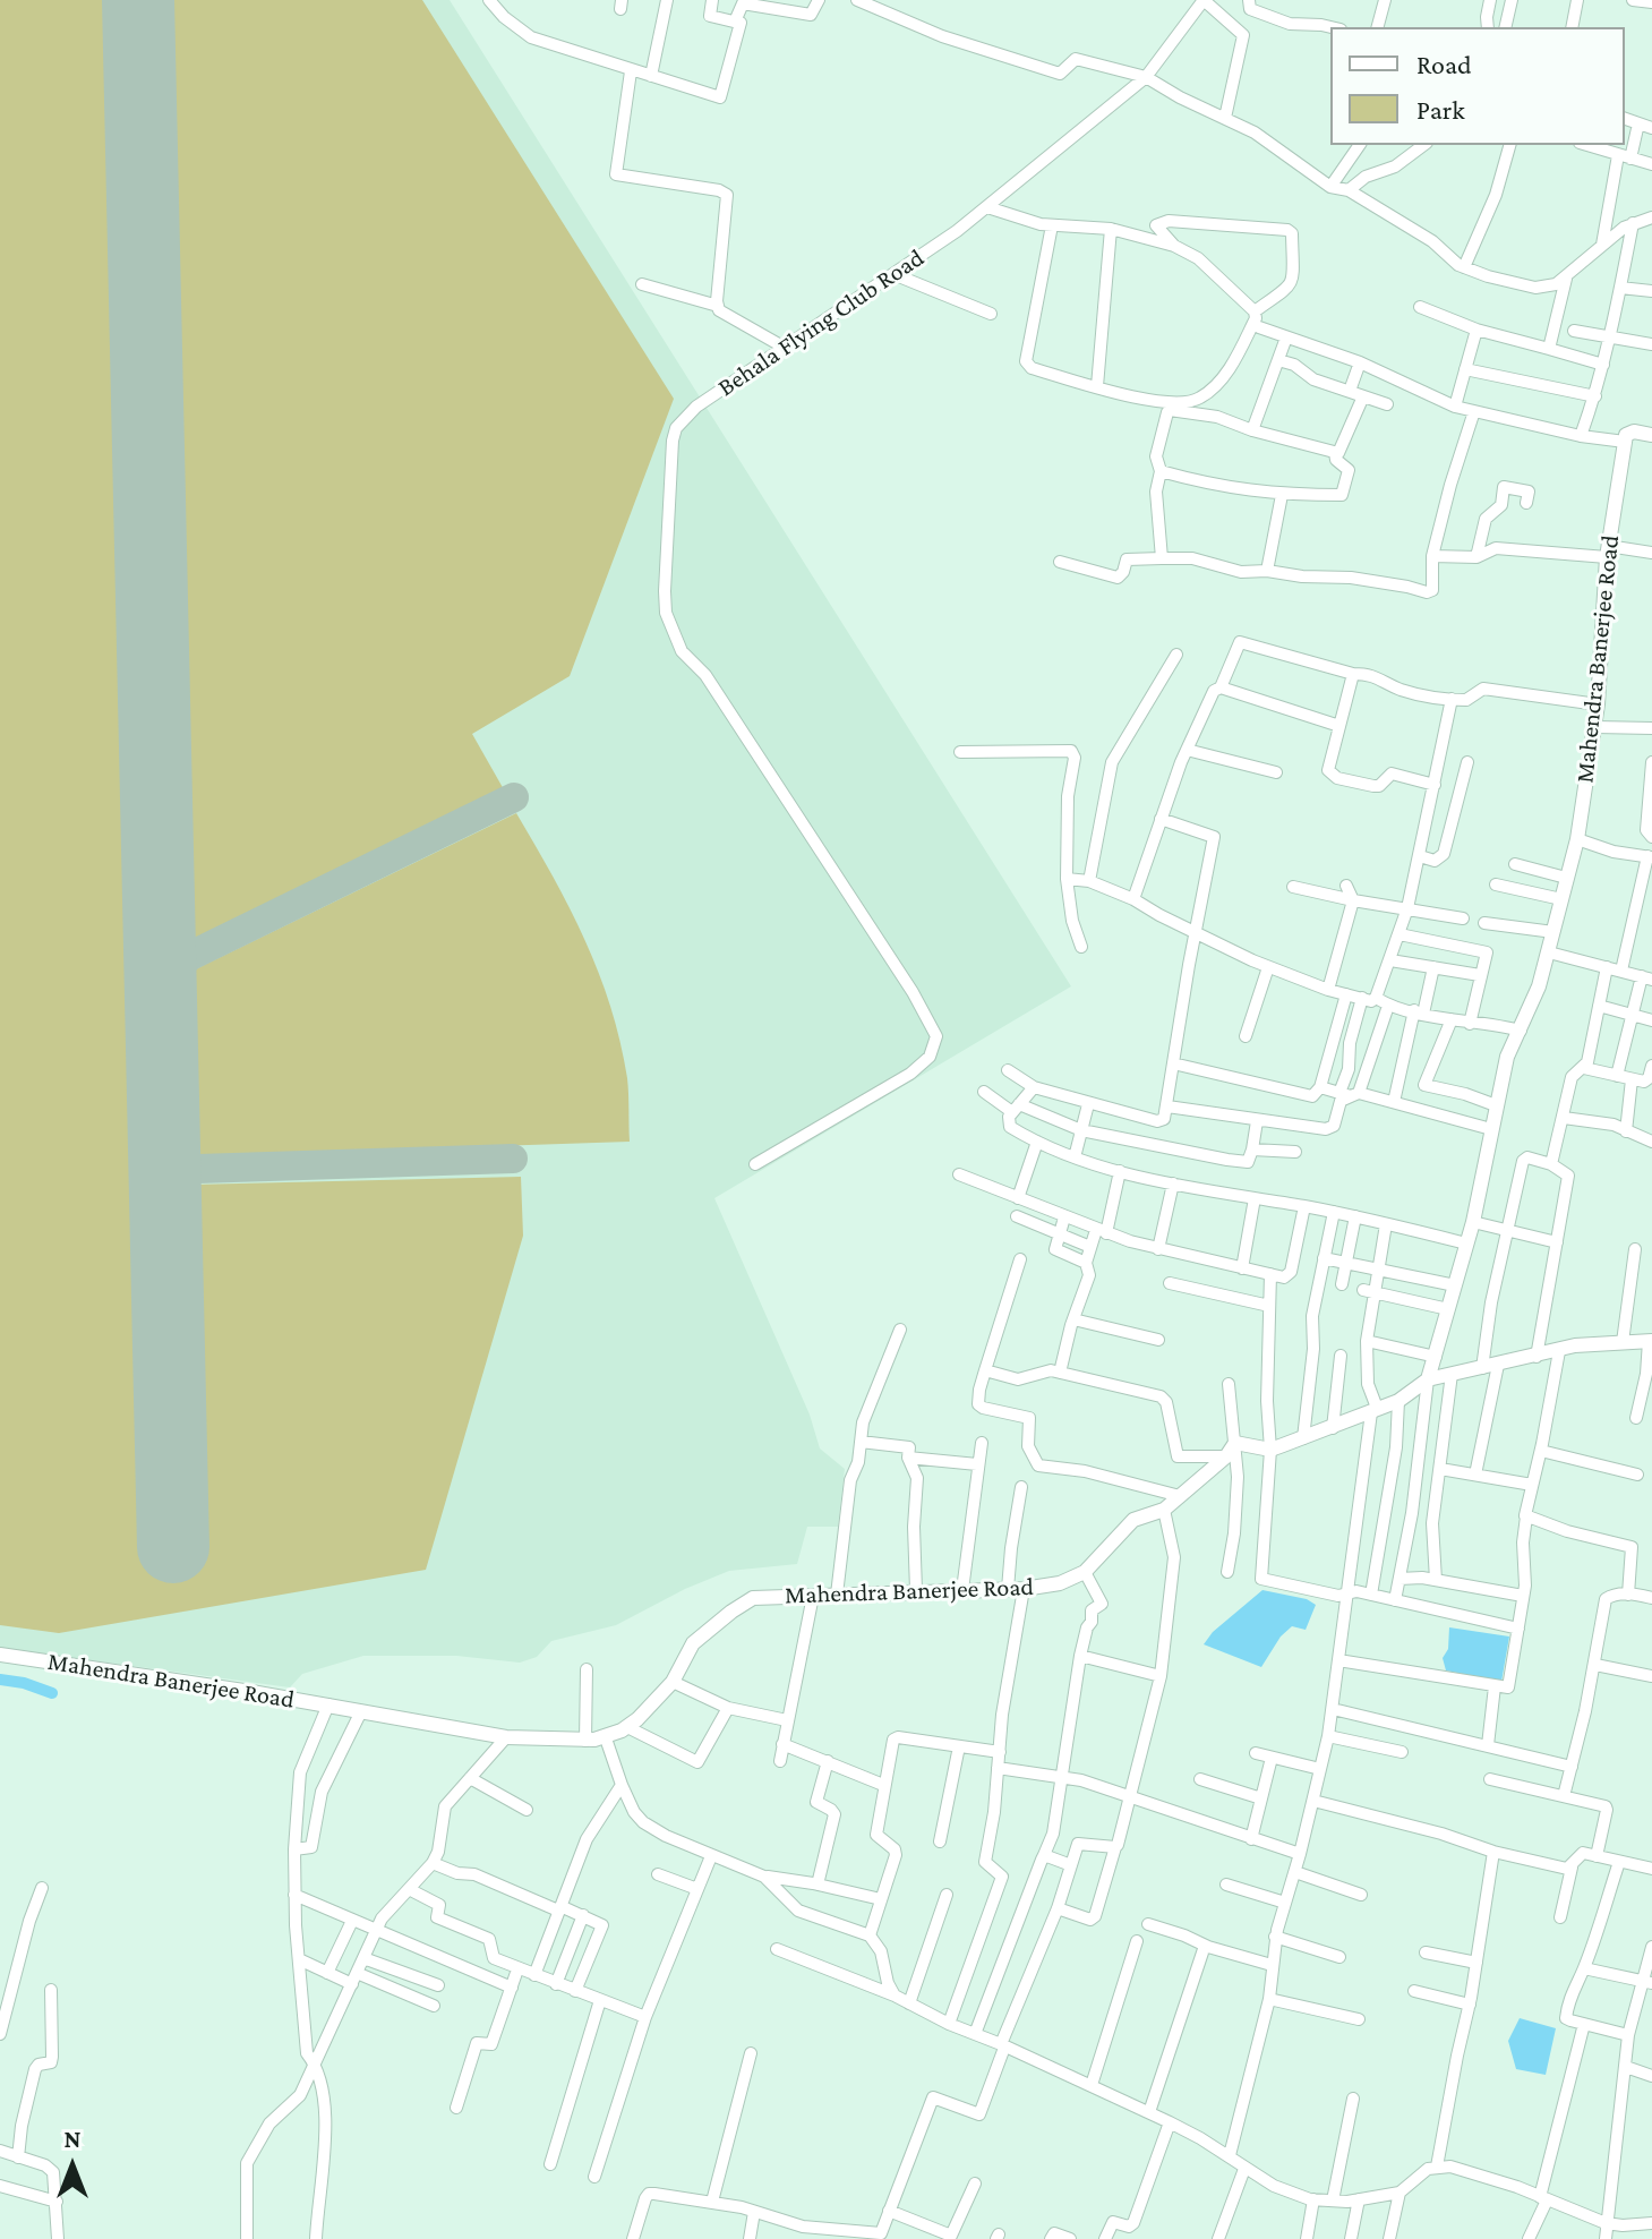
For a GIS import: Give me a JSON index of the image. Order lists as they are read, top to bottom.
{
  "streets": {
    "street": ["Behala Flying Club Road", "Mahendra Banerjee Road"]
  },
  "legend": ["Road", "Park"],
  "north": "top"
}
